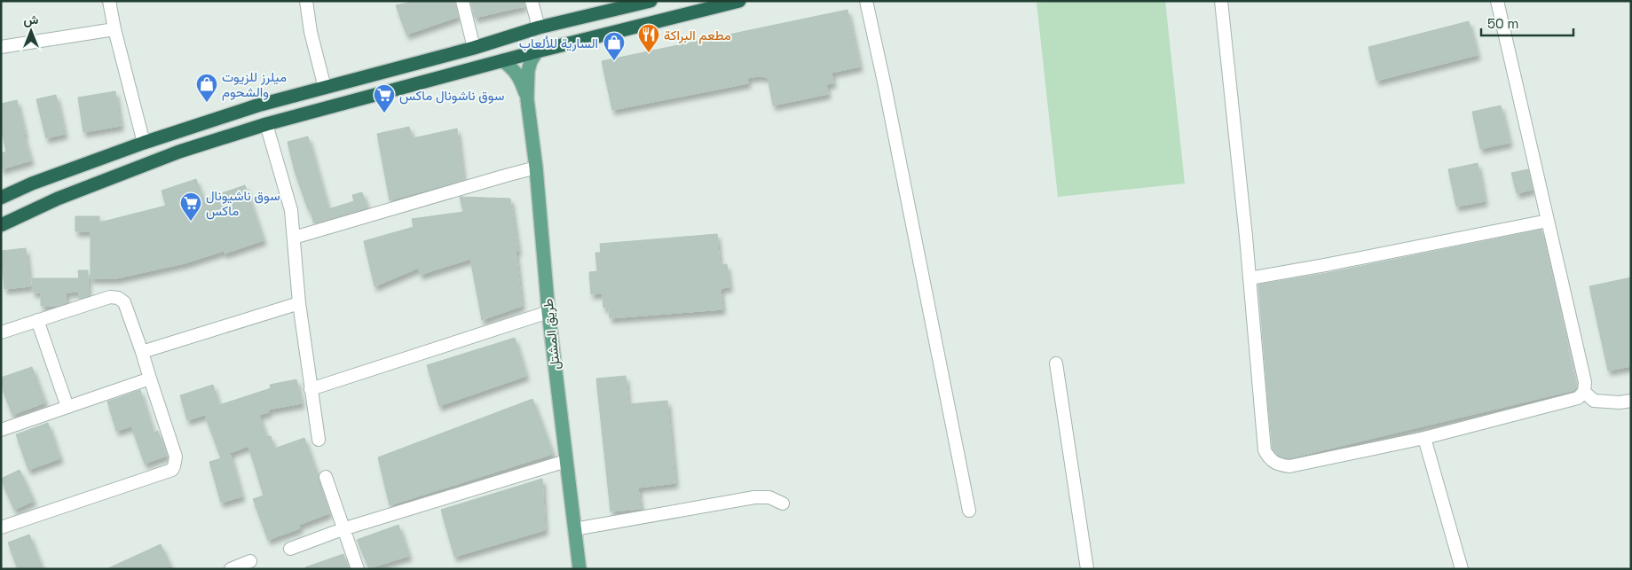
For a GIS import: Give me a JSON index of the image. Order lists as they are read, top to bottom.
{
  "streets": {
    "main road": ["طريق المشتل"]
  },
  "places": {
    "restaurant": ["مطعم البراكة"],
    "shop": ["السارية للألعاب", "ميلرز للزيوت والشحوم"],
    "supermarket": ["سوق ناشونال ماكس", "سوق ناشيونال ماكس"]
  },
  "scale_bar": "50 m",
  "north": "top"
}
